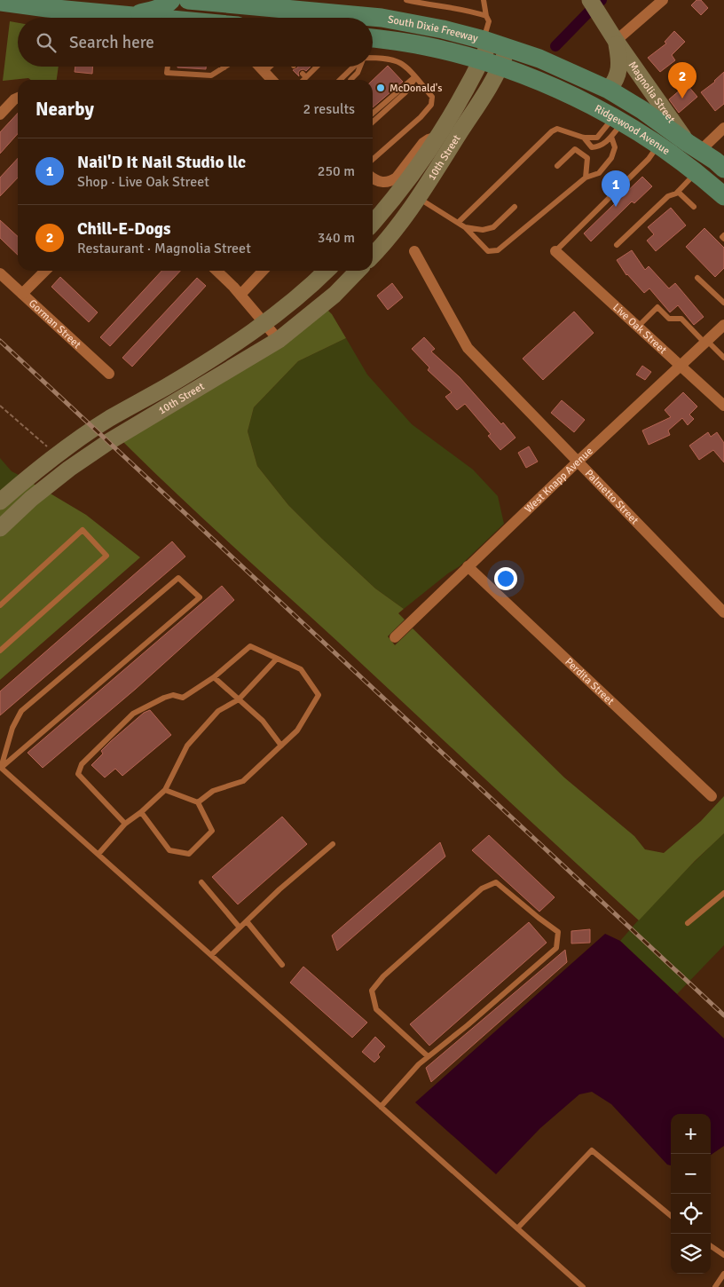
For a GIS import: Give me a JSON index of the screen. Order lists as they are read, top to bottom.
{
  "streets": {
    "main road": ["South Dixie Freeway", "Ridgewood Avenue"],
    "street": [
      "Magnolia Street",
      "10th Street",
      "Gorman Street",
      "Live Oak Street",
      "West Knapp Avenue",
      "Palmetto Street",
      "Perdita Street"
    ]
  },
  "crossings": [
    ["South Dixie Freeway", "Ridgewood Avenue"],
    ["South Dixie Freeway", "10th Street"],
    ["Magnolia Street", "Ridgewood Avenue"],
    ["Live Oak Street", "West Knapp Avenue"],
    ["West Knapp Avenue", "Palmetto Street"],
    ["West Knapp Avenue", "Perdita Street"]
  ],
  "places": ["McDonald's"],
  "page": {
    "search": "Search here",
    "pins": ["2", "1"],
    "heading": ["Nearby", "2 results"],
    "list": [
      {
        "mark": "1",
        "name": "Nail'D It Nail Studio llc",
        "note": "Shop · Live Oak Street",
        "value": "250 m"
      },
      {
        "mark": "2",
        "name": "Chill-E-Dogs",
        "note": "Restaurant · Magnolia Street",
        "value": "340 m"
      }
    ],
    "map_buttons": ["+", "−"]
  }
}
